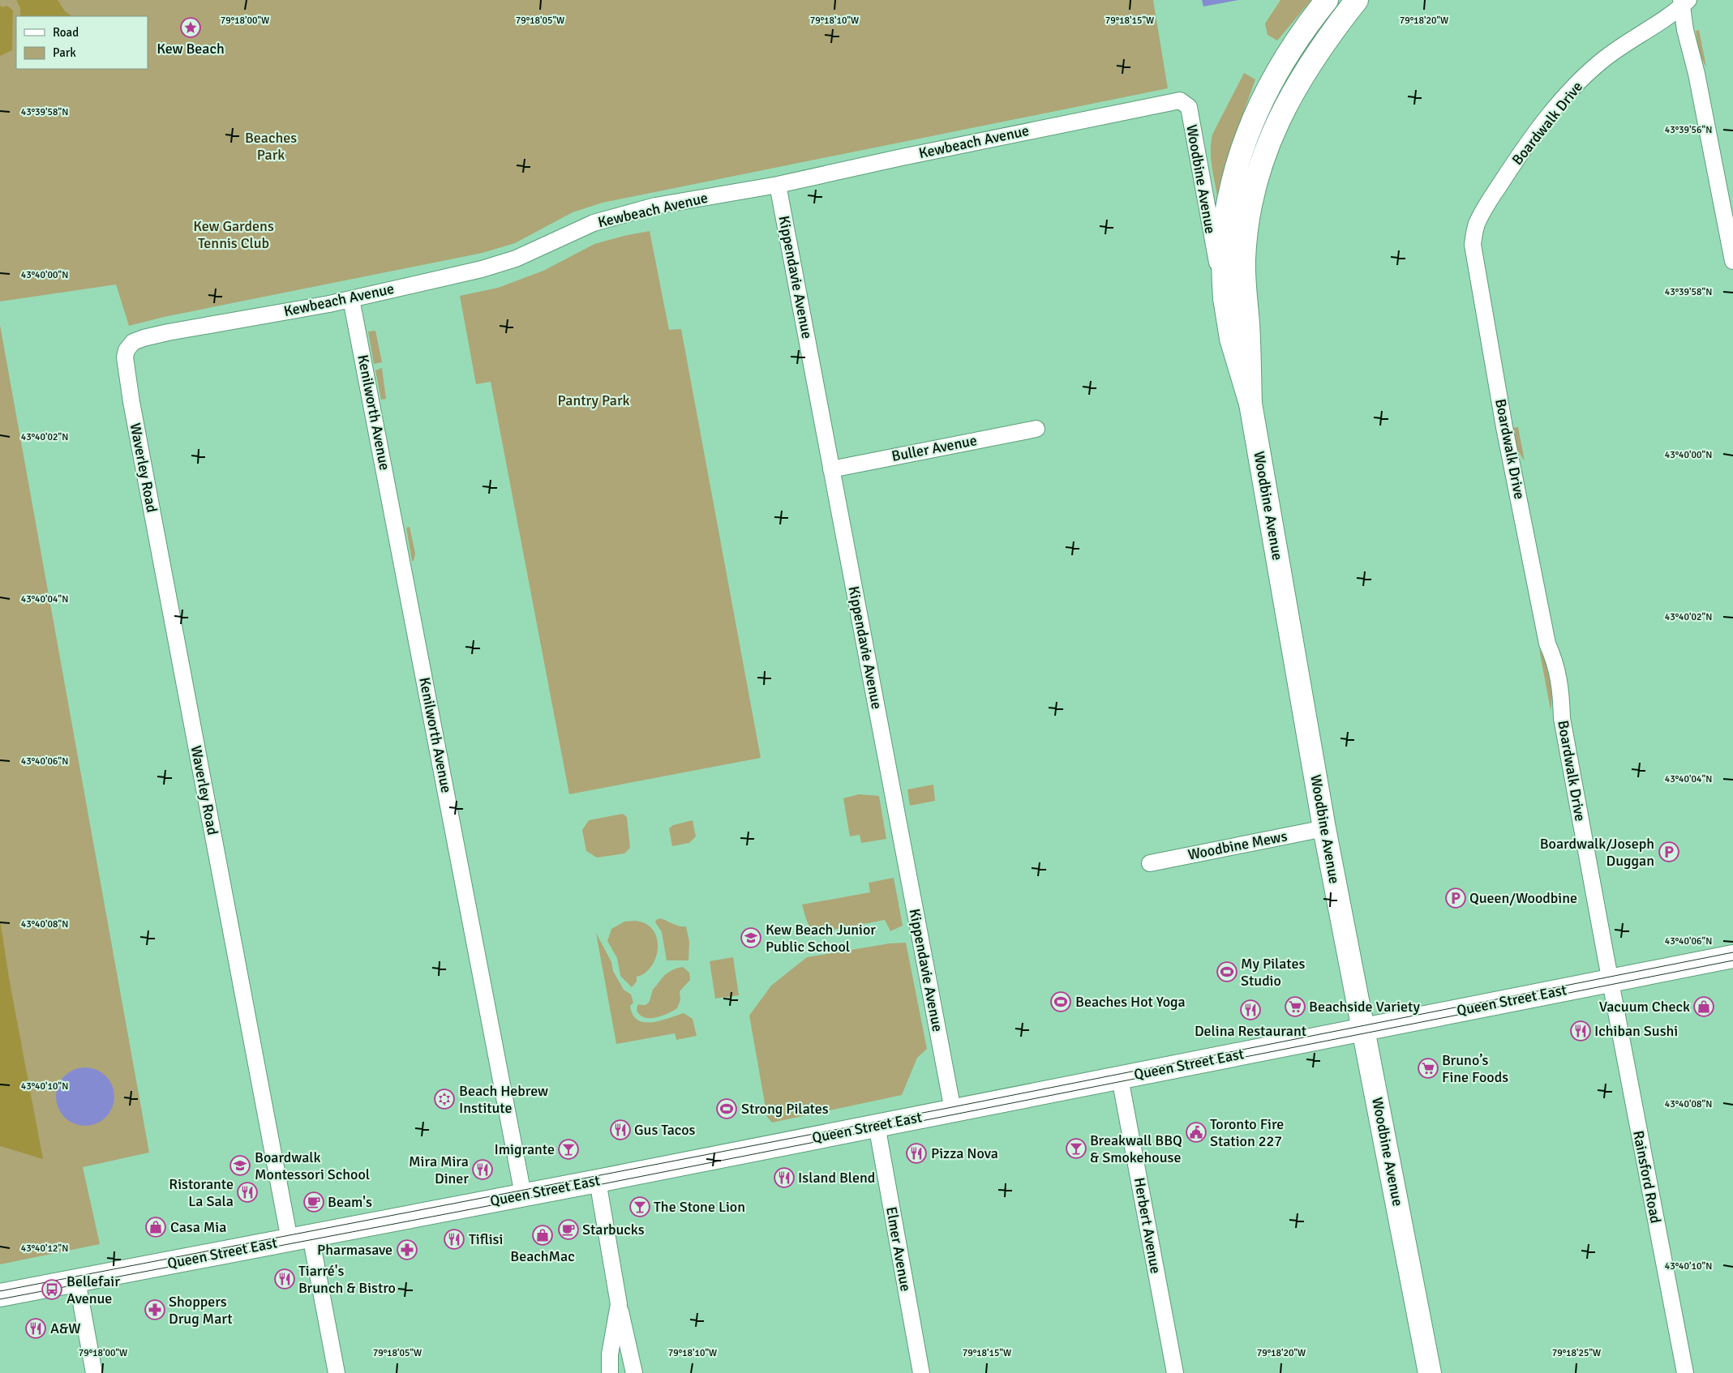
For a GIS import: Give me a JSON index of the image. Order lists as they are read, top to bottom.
{
  "streets": {
    "main road": ["Woodbine Avenue", "Queen Street East"],
    "street": [
      "Boardwalk Drive",
      "Kewbeach Avenue",
      "Kippendavie Avenue",
      "Kenilworth Avenue",
      "Buller Avenue",
      "Waverley Road",
      "Woodbine Mews",
      "Rainsford Road",
      "Herbert Avenue",
      "Elmer Avenue"
    ]
  },
  "crossings": [
    ["Boardwalk Drive", "Queen Street East"],
    ["Boardwalk Drive", "Rainsford Road"],
    ["Kewbeach Avenue", "Woodbine Avenue"],
    ["Kewbeach Avenue", "Kippendavie Avenue"],
    ["Kewbeach Avenue", "Kenilworth Avenue"],
    ["Kewbeach Avenue", "Waverley Road"],
    ["Woodbine Avenue", "Woodbine Mews"],
    ["Woodbine Avenue", "Queen Street East"],
    ["Kippendavie Avenue", "Buller Avenue"],
    ["Kippendavie Avenue", "Queen Street East"],
    ["Kenilworth Avenue", "Queen Street East"],
    ["Waverley Road", "Queen Street East"],
    ["Queen Street East", "Rainsford Road"],
    ["Queen Street East", "Herbert Avenue"],
    ["Queen Street East", "Elmer Avenue"]
  ],
  "parks": ["Beaches Park", "Kew Gardens Tennis Club", "Pantry Park"],
  "places": {
    "place": ["Kew Beach"],
    "parking": ["Boardwalk/Joseph Duggan", "Queen/Woodbine"],
    "school or university": ["Kew Beach Junior Public School", "Boardwalk Montessori School"],
    "sports": ["My Pilates Studio", "Beaches Hot Yoga", "Strong Pilates"],
    "supermarket": ["Beachside Variety", "Bruno’s Fine Foods"],
    "shop": ["Vacuum Check", "Casa Mia", "BeachMac"],
    "restaurant": [
      "Delina Restaurant",
      "Ichiban Sushi",
      "Gus Tacos",
      "Pizza Nova",
      "Mira Mira Diner",
      "Island Blend",
      "Ristorante La Sala",
      "Tiflisi",
      "Tiarré's Brunch & Bistro",
      "A&W"
    ],
    "synagogue": ["Beach Hebrew Institute"],
    "public building": ["Toronto Fire Station 227"],
    "bar": ["Breakwall BBQ & Smokehouse", "Imigrante", "The Stone Lion"],
    "cafe": ["Beam's", "Starbucks"],
    "pharmacy": ["Pharmasave", "Shoppers Drug Mart"],
    "bus stop": ["Bellefair Avenue"]
  },
  "legend": ["Road", "Park"],
  "coordinates": [
    "79°18'00\"W",
    "79°18'05\"W",
    "79°18'10\"W",
    "79°18'15\"W",
    "79°18'20\"W",
    "43°39'58\"N",
    "43°39'56\"N",
    "43°40'00\"N",
    "43°40'02\"N",
    "43°40'04\"N",
    "43°40'06\"N",
    "43°40'08\"N",
    "43°40'10\"N",
    "43°40'12\"N",
    "79°18'25\"W"
  ]
}
